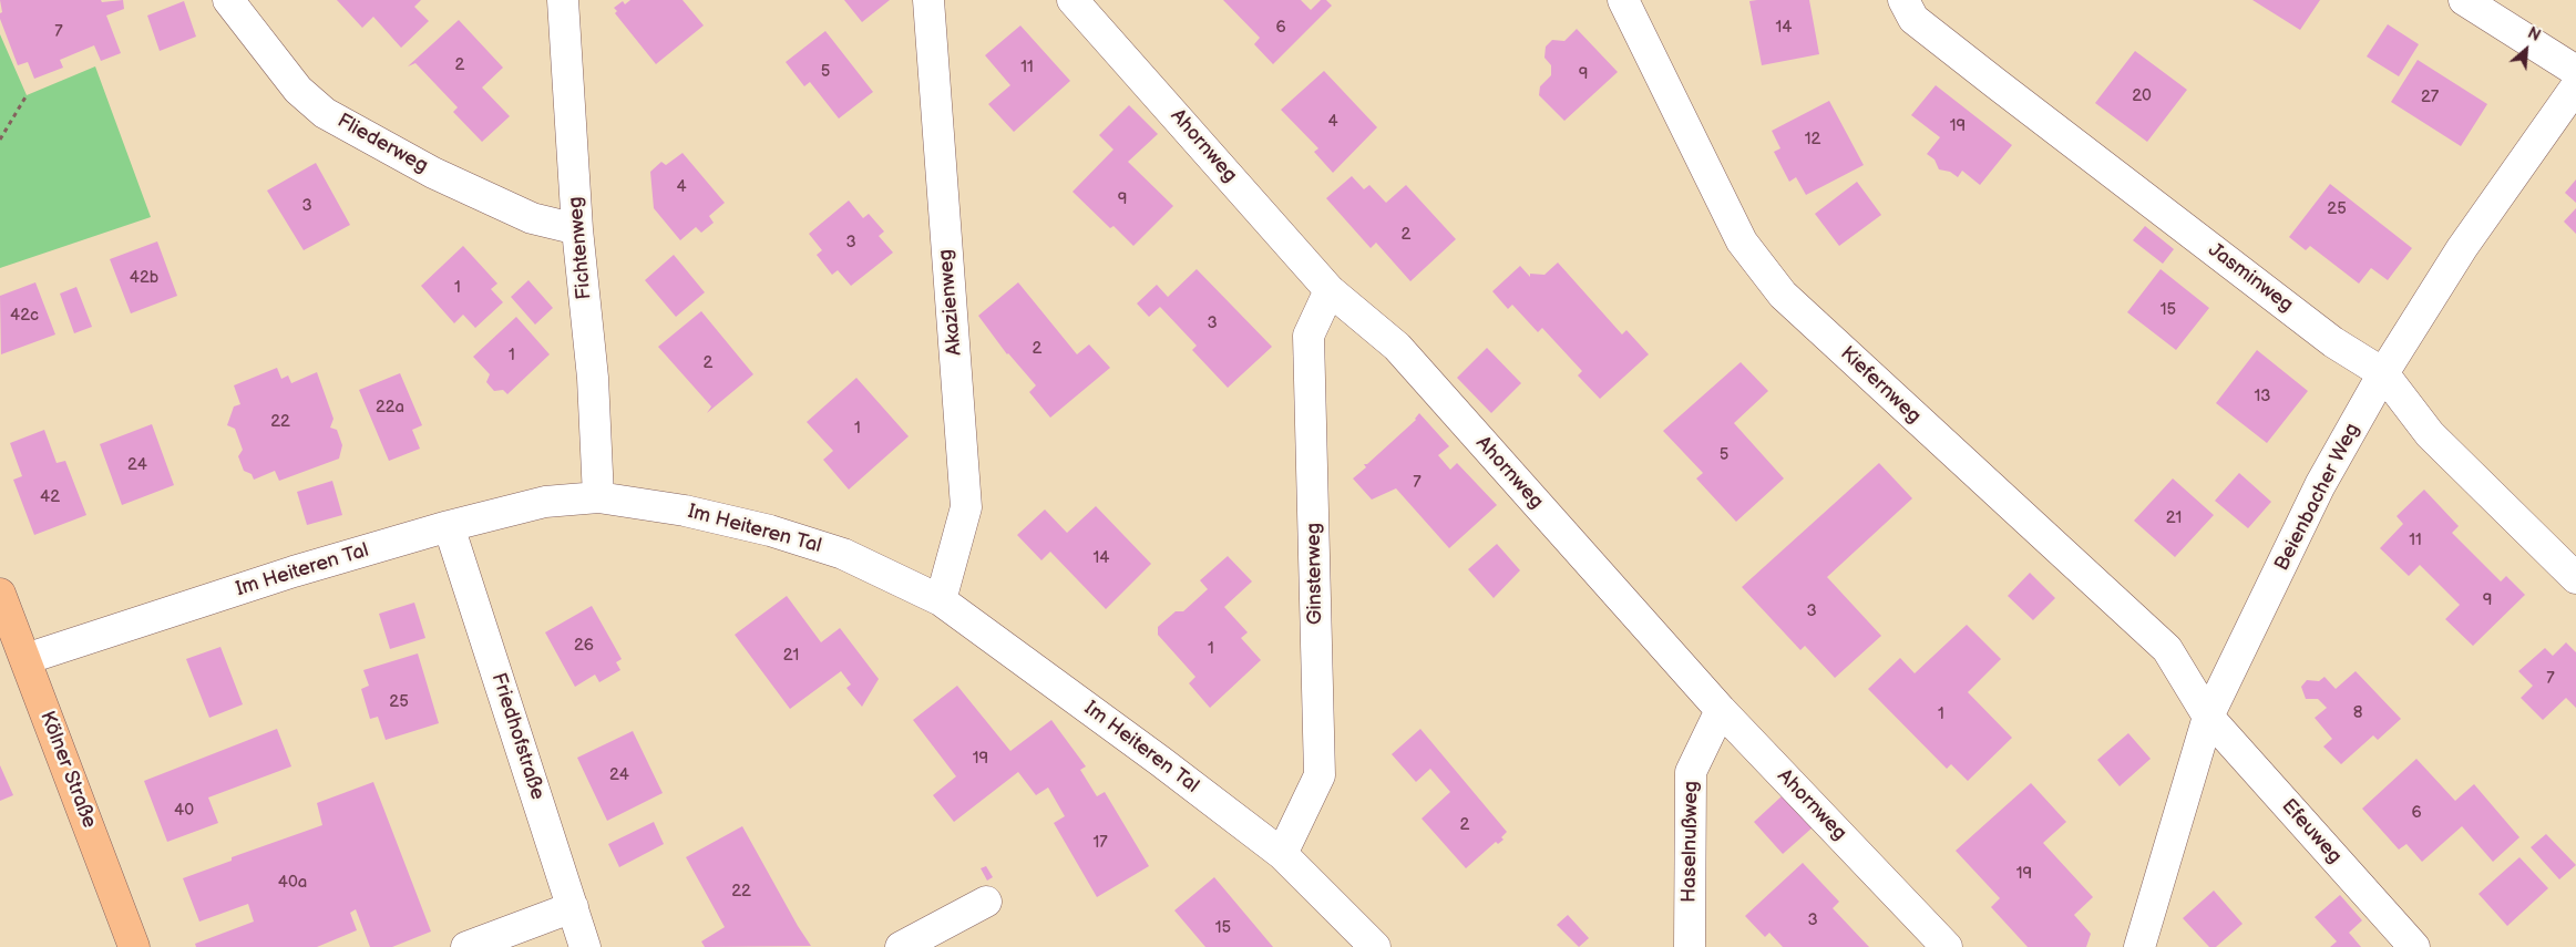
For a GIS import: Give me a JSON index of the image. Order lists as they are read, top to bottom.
{
  "streets": {
    "main road": ["Kölner Straße"],
    "street": [
      "Fliederweg",
      "Ahornweg",
      "Fichtenweg",
      "Jasminweg",
      "Akazienweg",
      "Kiefernweg",
      "Beienbacher Weg",
      "Im Heiteren Tal",
      "Ginsterweg",
      "Friedhofstraße",
      "Efeuweg",
      "Haselnußweg"
    ]
  },
  "crossings": [
    ["Fliederweg", "Fichtenweg"],
    ["Ahornweg", "Ginsterweg"],
    ["Ahornweg", "Haselnußweg"],
    ["Fichtenweg", "Im Heiteren Tal"],
    ["Jasminweg", "Beienbacher Weg"],
    ["Akazienweg", "Im Heiteren Tal"],
    ["Kiefernweg", "Beienbacher Weg"],
    ["Kiefernweg", "Efeuweg"],
    ["Beienbacher Weg", "Efeuweg"],
    ["Im Heiteren Tal", "Ginsterweg"],
    ["Im Heiteren Tal", "Friedhofstraße"],
    ["Im Heiteren Tal", "Kölner Straße"]
  ],
  "house_numbers": [
    "6",
    "14",
    "7",
    "2",
    "11",
    "5",
    "9",
    "20",
    "27",
    "4",
    "19",
    "12",
    "4",
    "9",
    "3",
    "25",
    "2",
    "3",
    "42b",
    "1",
    "15",
    "42c",
    "3",
    "2",
    "1",
    "2",
    "13",
    "22a",
    "22",
    "1",
    "5",
    "24",
    "7",
    "42",
    "21",
    "11",
    "14",
    "9",
    "3",
    "26",
    "1",
    "21",
    "7",
    "25",
    "8",
    "1",
    "19",
    "24",
    "40",
    "6",
    "2",
    "17",
    "19",
    "40a",
    "22",
    "3",
    "15"
  ],
  "north": "top right"
}
